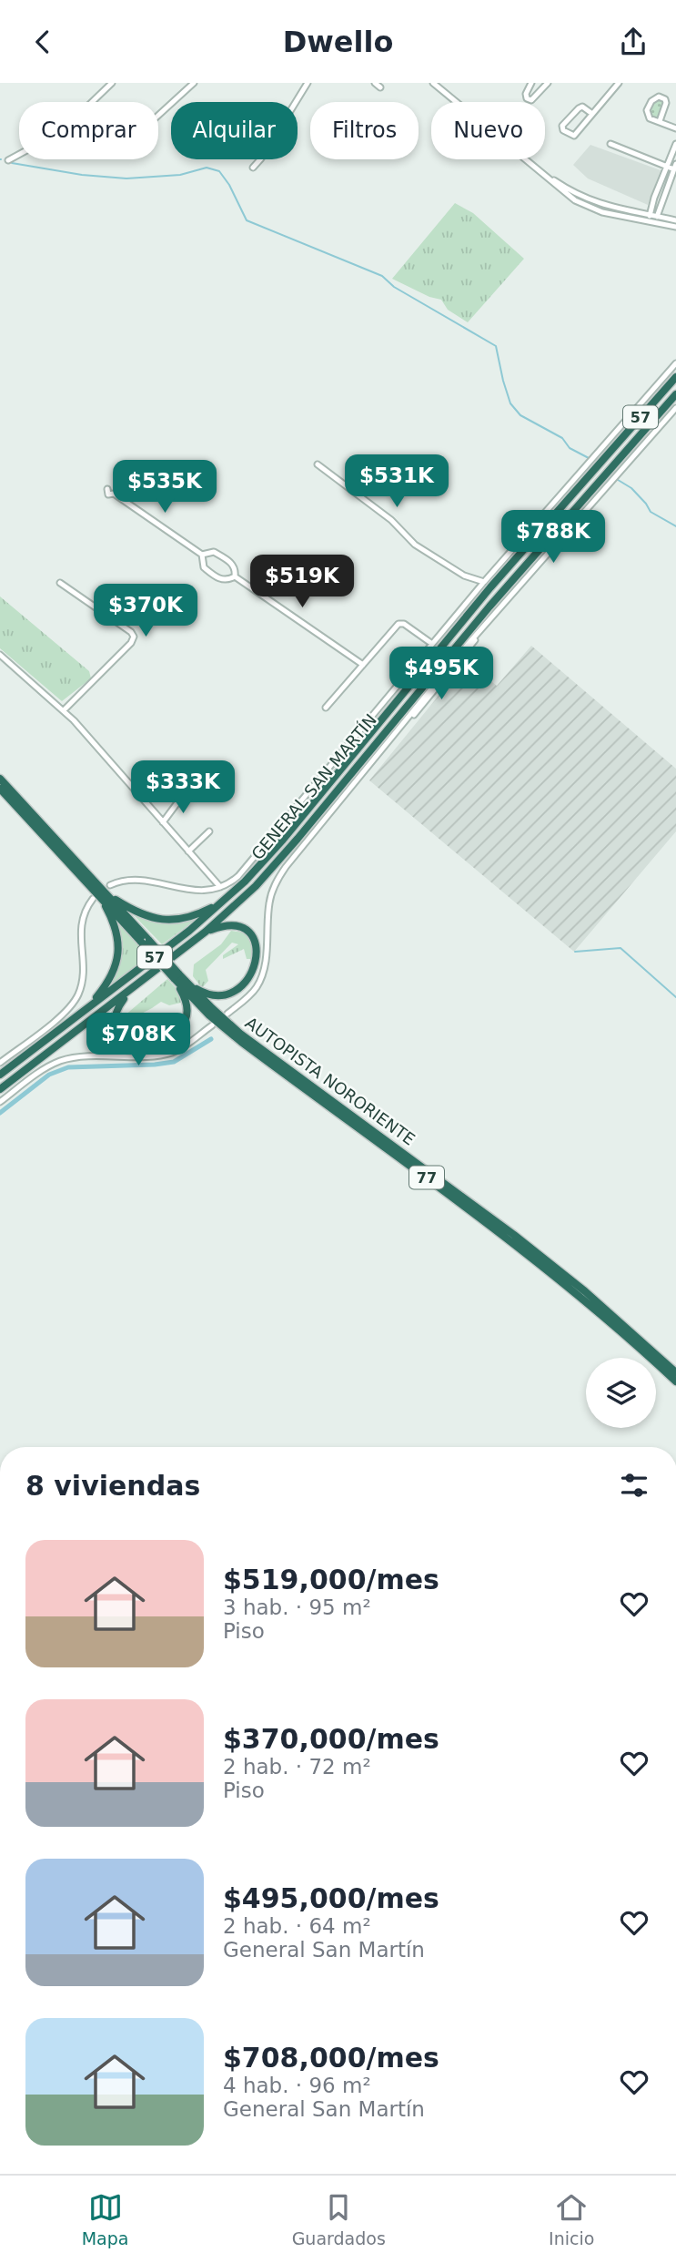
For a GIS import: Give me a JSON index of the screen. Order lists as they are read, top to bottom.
{
  "streets": {
    "highway": ["57", "AUTOPISTA NORORIENTE", "77"],
    "street": ["GENERAL SAN MARTÍN"]
  },
  "page": {
    "header": "Dwello",
    "chip": [
      "Comprar",
      "Alquilar",
      "Filtros",
      "Nuevo"
    ],
    "price": [
      "$531K",
      "$535K",
      "$788K",
      "$519K",
      "$370K",
      "$495K",
      "$333K",
      "$708K"
    ],
    "heading": "8 viviendas",
    "list": [
      {
        "name": "$519,000/mes",
        "note": "3 hab. · 95 m² · Piso"
      },
      {
        "name": "$370,000/mes",
        "note": "2 hab. · 72 m² · Piso"
      },
      {
        "name": "$495,000/mes",
        "note": "2 hab. · 64 m² · General San Martín"
      },
      {
        "name": "$708,000/mes",
        "note": "4 hab. · 96 m² · General San Martín"
      }
    ],
    "tabs": ["Mapa", "Guardados", "Inicio"]
  }
}
